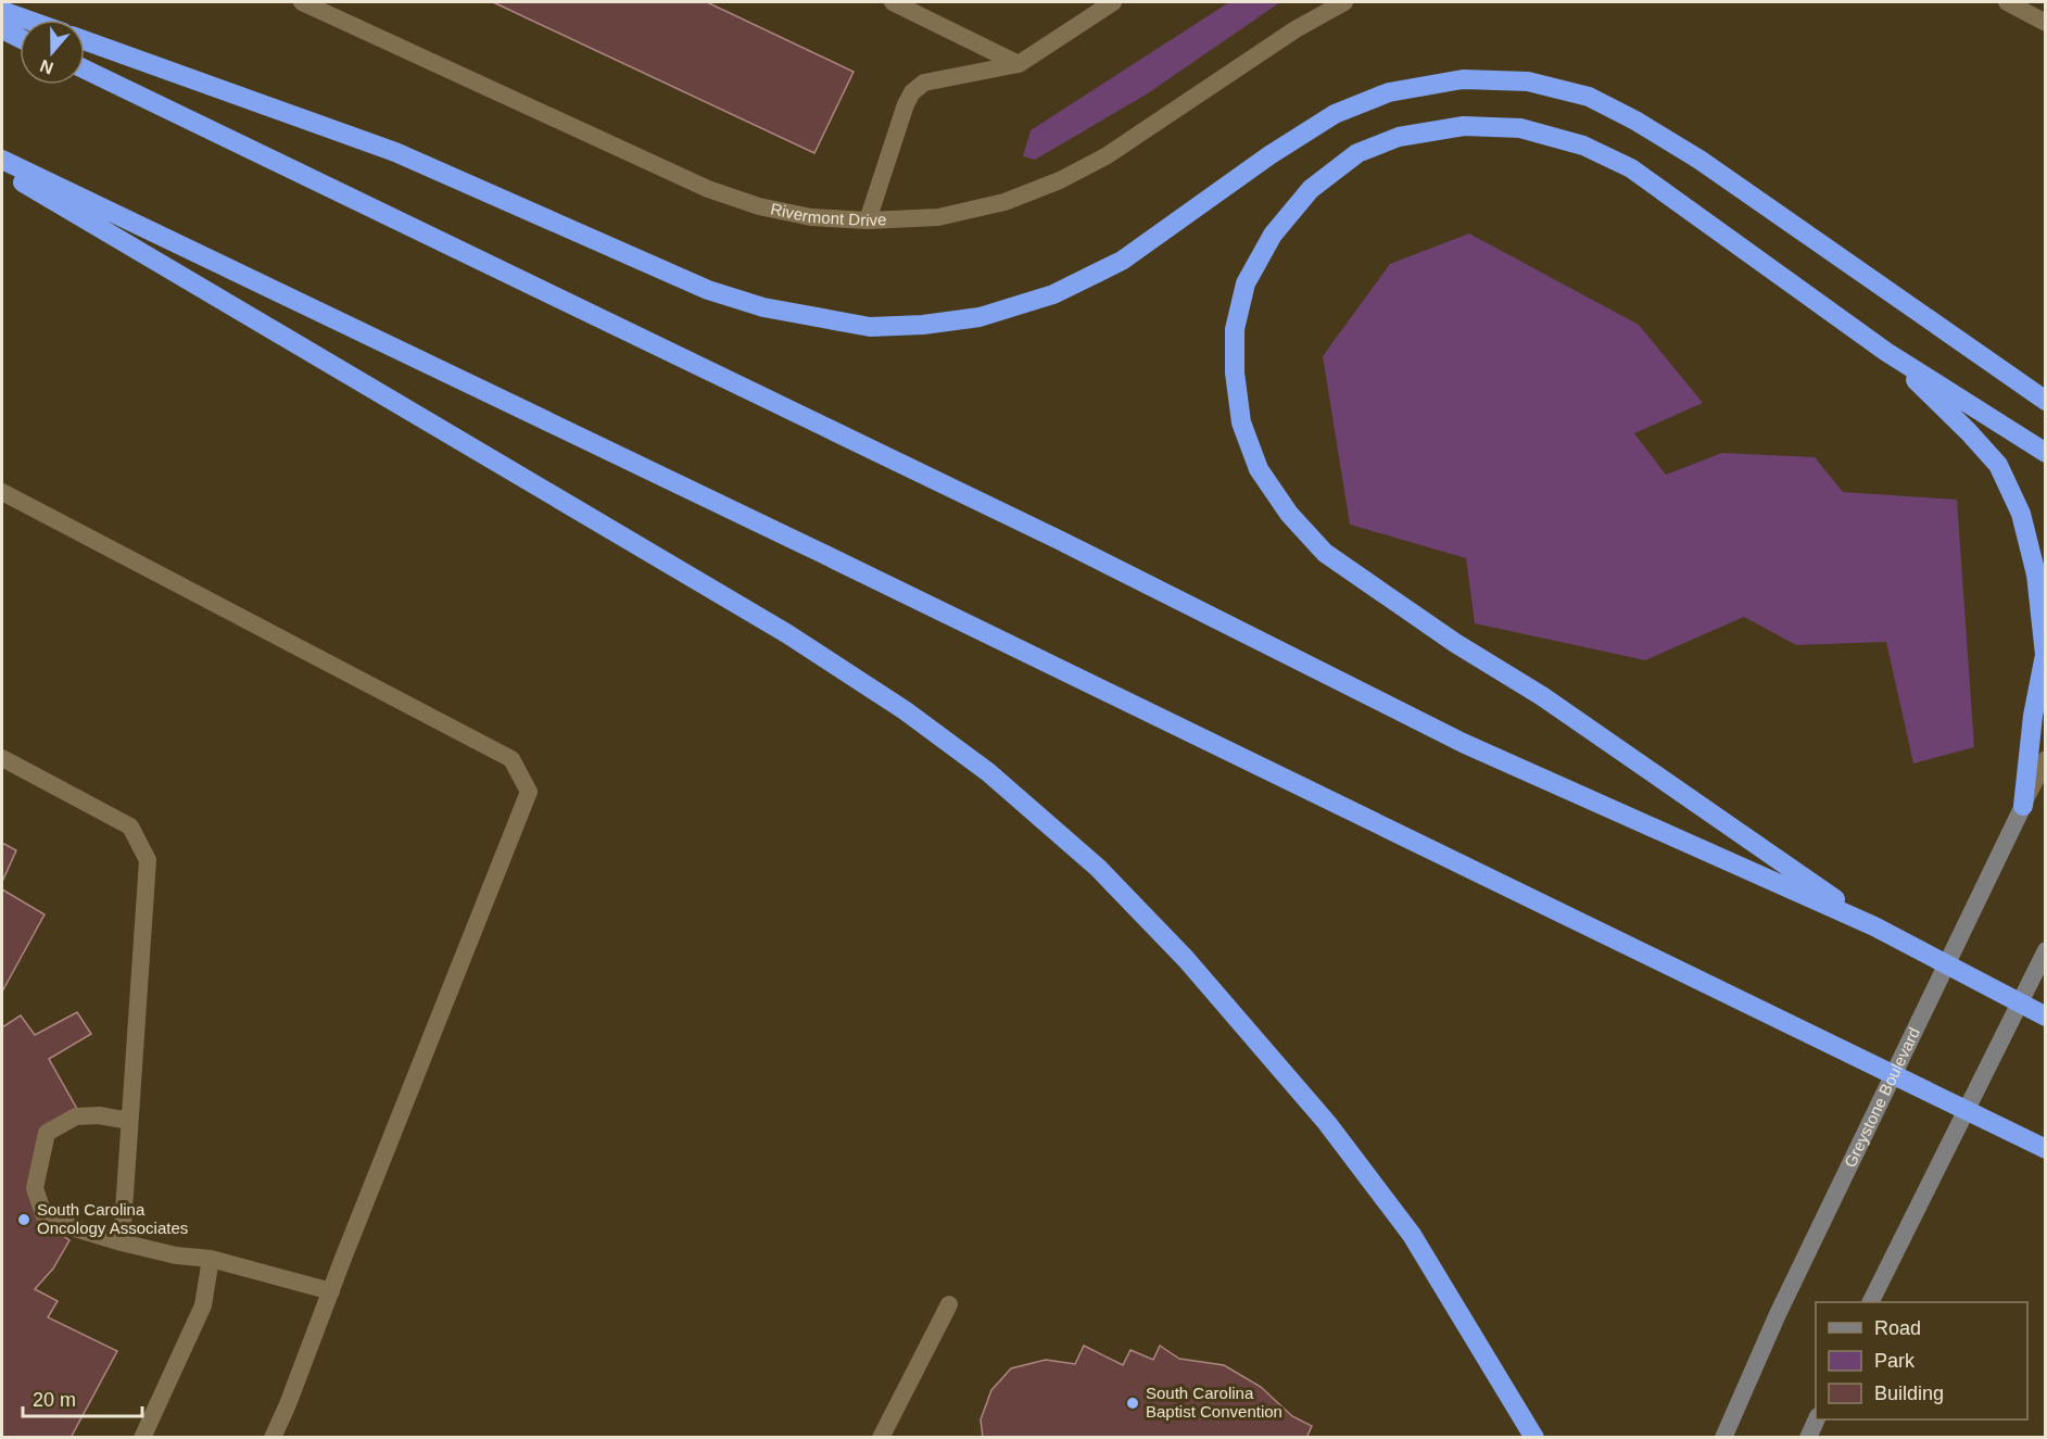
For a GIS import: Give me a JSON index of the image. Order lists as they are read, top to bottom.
{
  "streets": {
    "main road": ["Greystone Boulevard"],
    "street": ["Rivermont Drive"]
  },
  "places": ["South Carolina Oncology Associates", "South Carolina Baptist Convention"],
  "legend": ["Road", "Park", "Building"],
  "scale_bar": "20 m",
  "north": "bottom"
}
